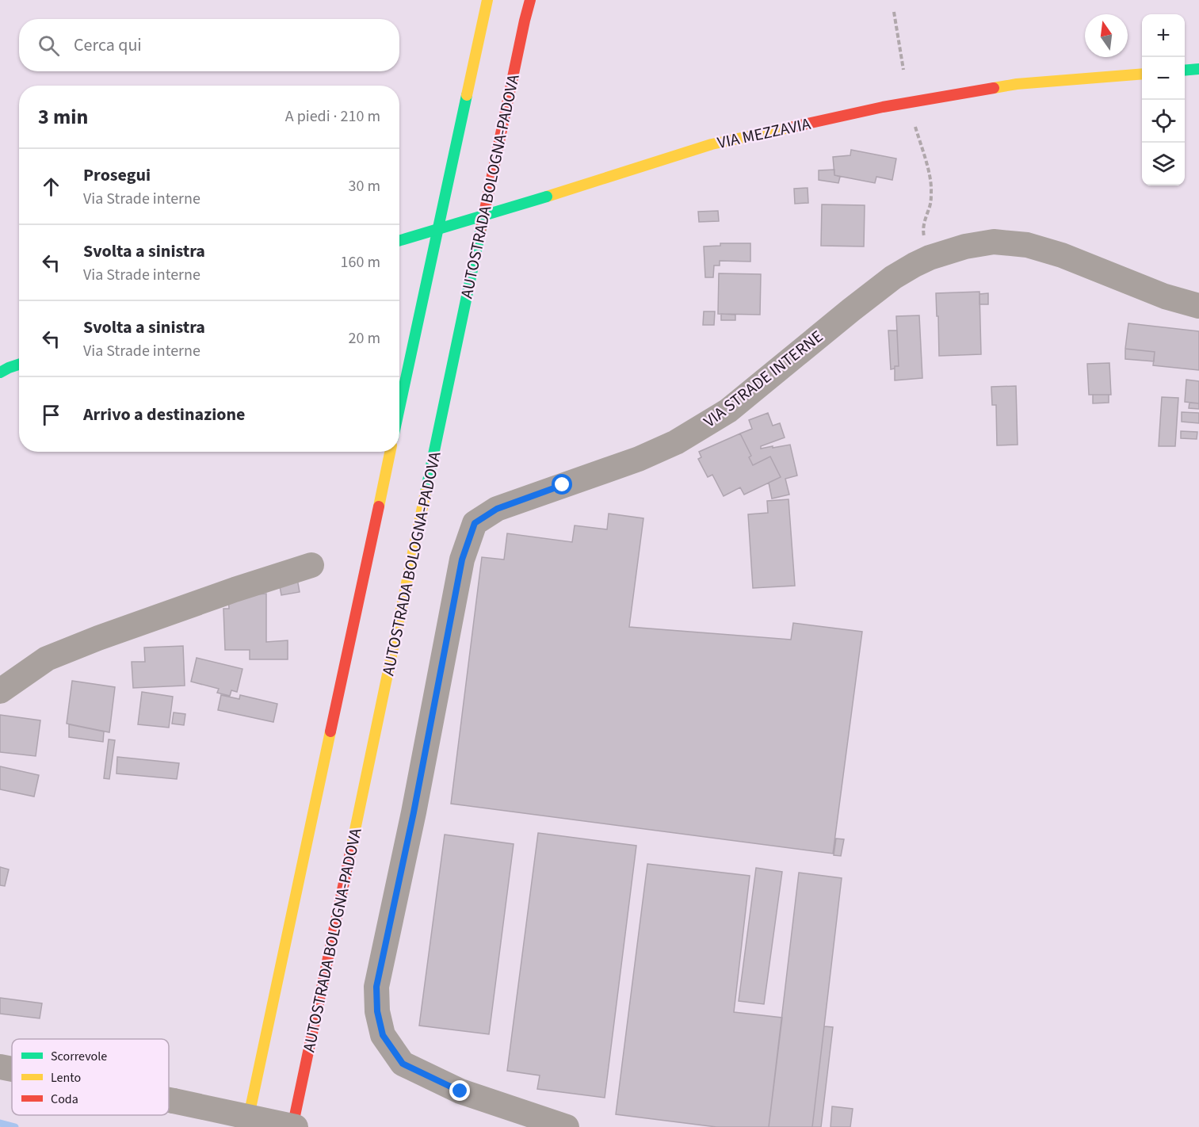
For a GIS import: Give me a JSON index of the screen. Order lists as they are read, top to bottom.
{
  "streets": {
    "main road": ["VIA MEZZAVIA", "AUTOSTRADA BOLOGNA-PADOVA"],
    "street": ["VIA STRADE INTERNE"]
  },
  "legend": ["Scorrevole", "Lento", "Coda"],
  "north": "top",
  "page": {
    "map_buttons": ["+", "−"],
    "search": "Cerca qui",
    "heading": ["3 min", "A piedi · 210 m"],
    "list": [
      ["Prosegui", "Via Strade interne", "30 m"],
      ["Svolta a sinistra", "Via Strade interne", "160 m"],
      ["Svolta a sinistra", "Via Strade interne", "20 m"],
      "Arrivo a destinazione"
    ]
  }
}
